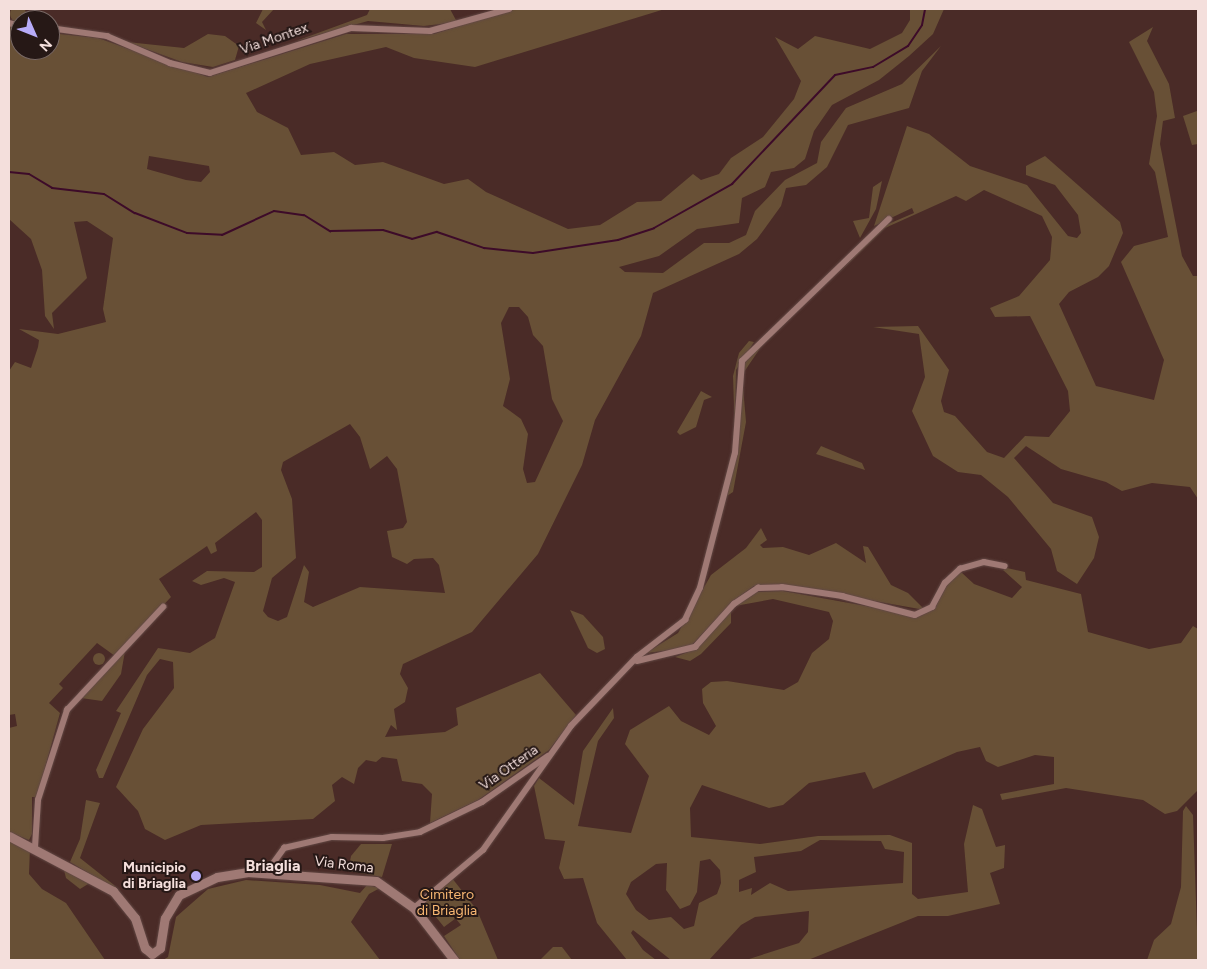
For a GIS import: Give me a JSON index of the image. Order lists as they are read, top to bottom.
{
  "streets": {
    "main road": ["Via Roma"],
    "street": ["Via Montex", "Via Otteria"]
  },
  "crossings": [
    ["Via Otteria", "Via Roma"]
  ],
  "districts": ["Briaglia"],
  "parks": ["Cimitero di Briaglia"],
  "places": ["Municipio di Briaglia"],
  "north": "bottom right"
}
